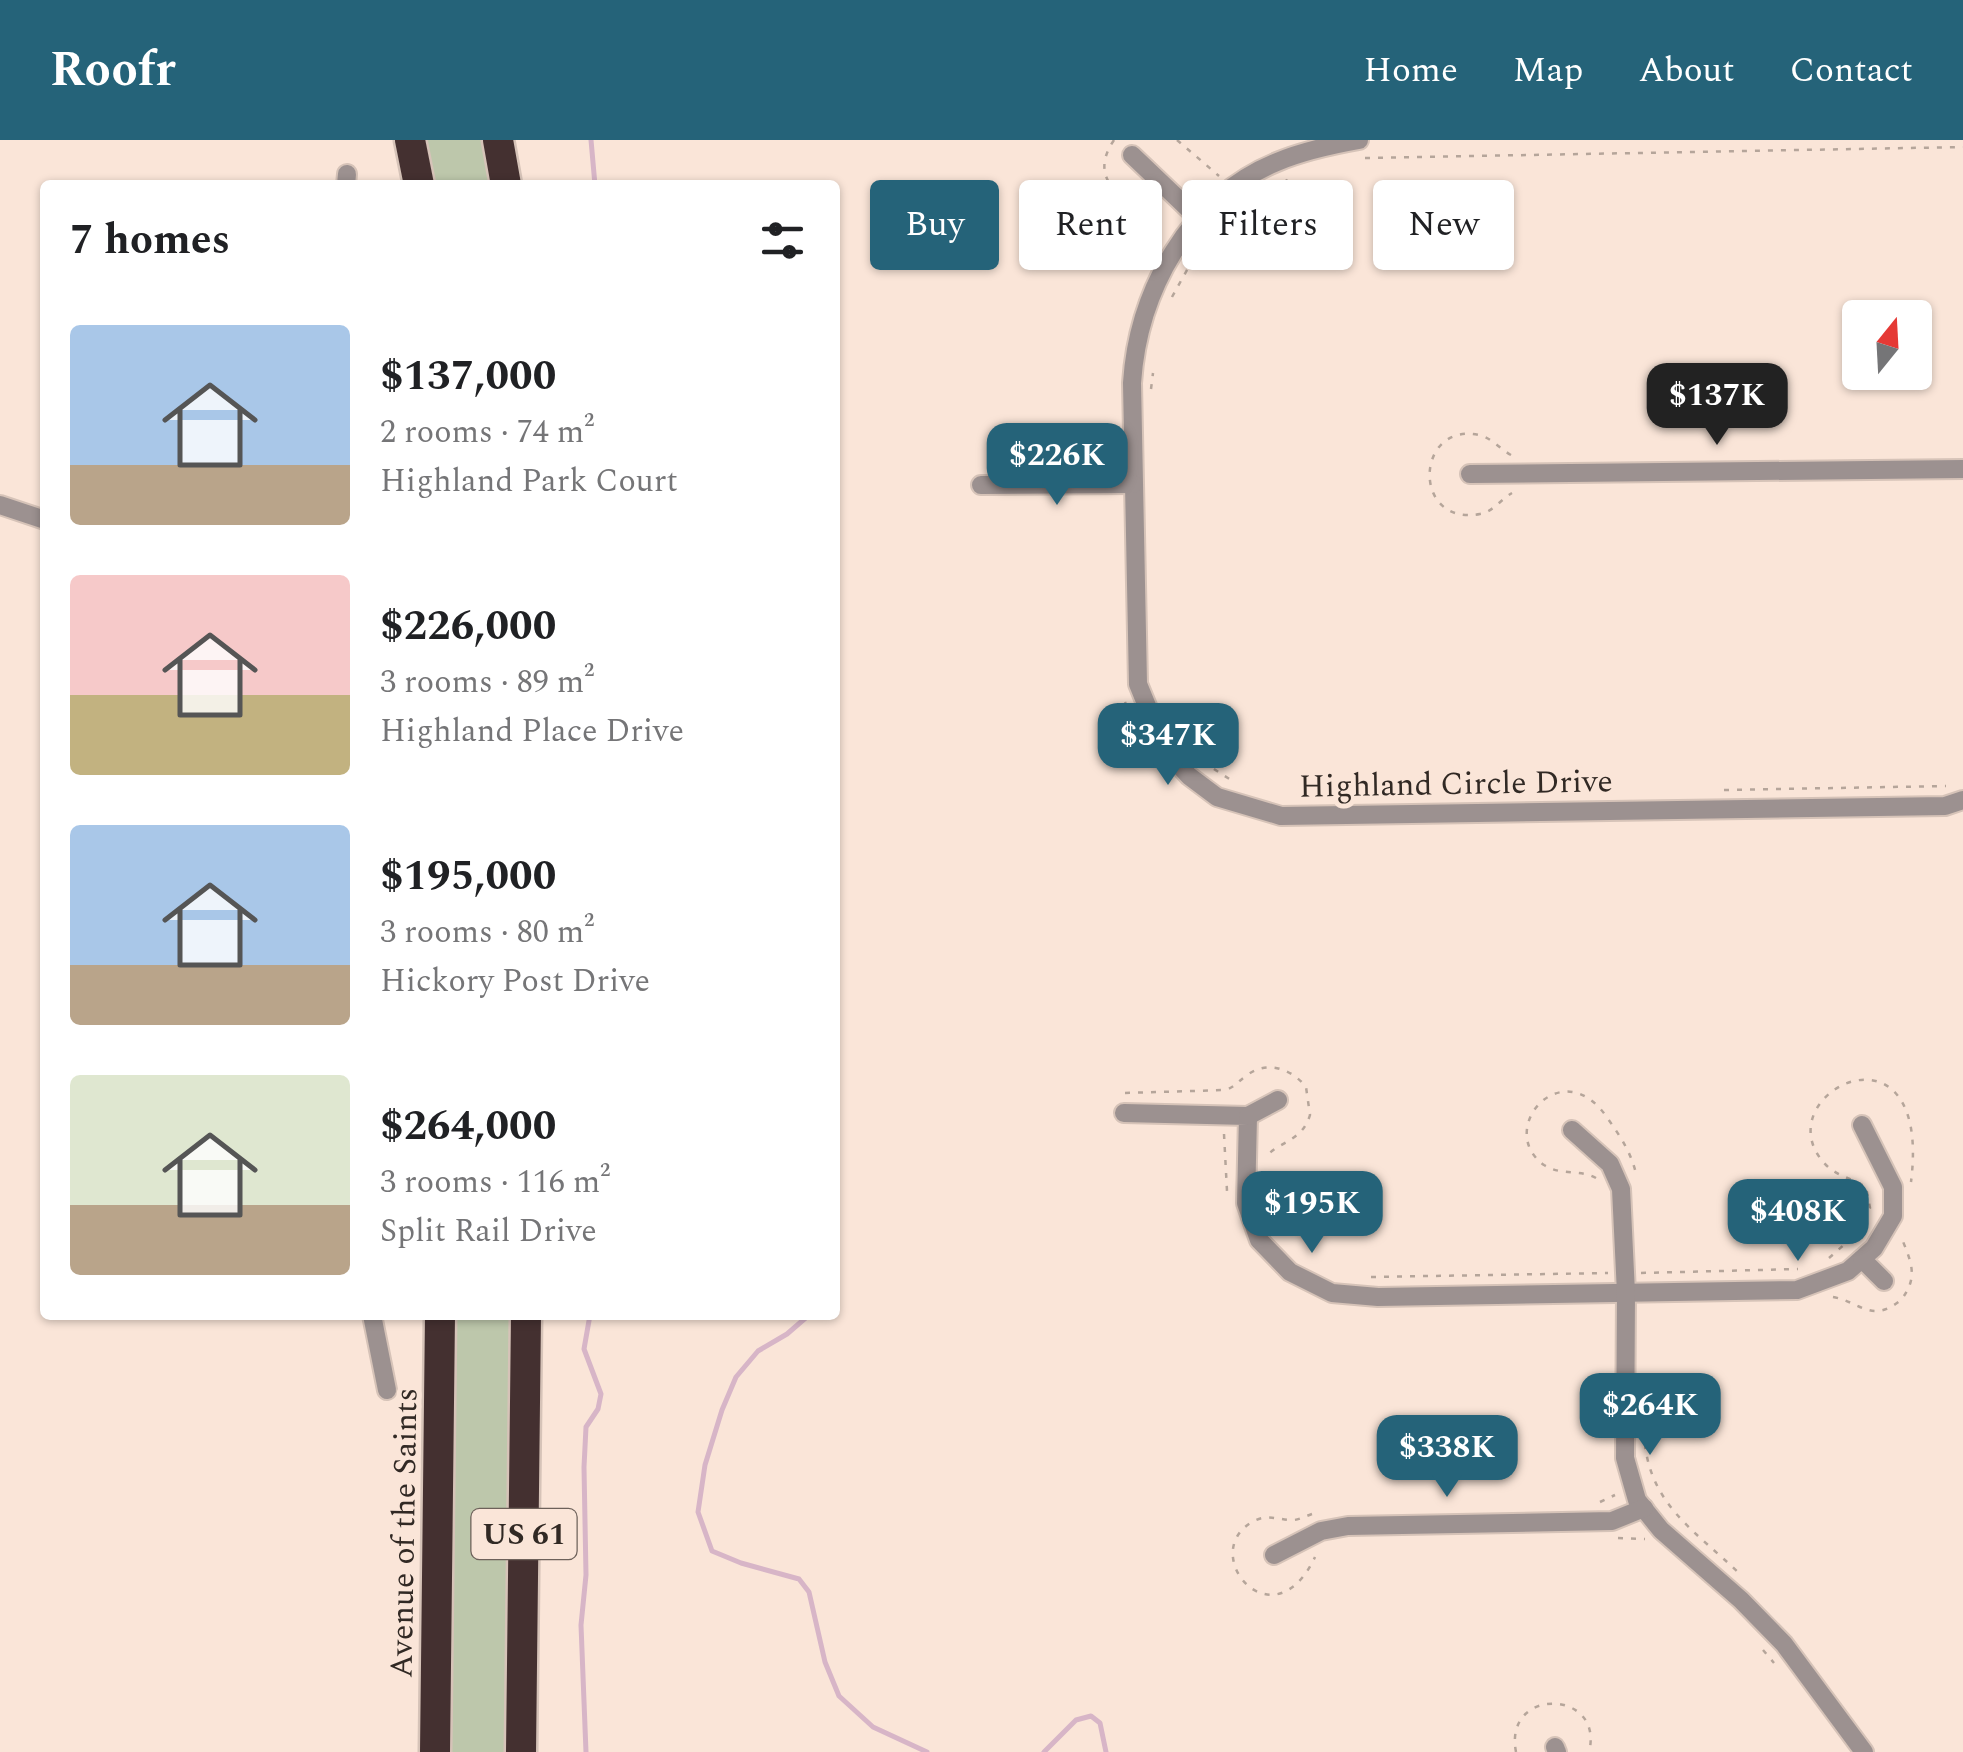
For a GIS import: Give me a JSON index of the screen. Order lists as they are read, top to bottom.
{
  "streets": {
    "highway": ["Avenue of the Saints", "US 61"],
    "street": ["Highland Circle Drive"]
  },
  "north": "top",
  "page": {
    "header": "Roofr",
    "nav": [
      "Home",
      "Map",
      "About",
      "Contact"
    ],
    "chip": [
      "Buy",
      "Rent",
      "Filters",
      "New"
    ],
    "heading": "7 homes",
    "list": [
      {
        "name": "$137,000",
        "note": "2 rooms · 74 m² · Highland Park Court"
      },
      {
        "name": "$226,000",
        "note": "3 rooms · 89 m² · Highland Place Drive"
      },
      {
        "name": "$195,000",
        "note": "3 rooms · 80 m² · Hickory Post Drive"
      },
      {
        "name": "$264,000",
        "note": "3 rooms · 116 m² · Split Rail Drive"
      }
    ],
    "price": [
      "$137K",
      "$226K",
      "$347K",
      "$195K",
      "$408K",
      "$264K",
      "$338K"
    ]
  }
}
